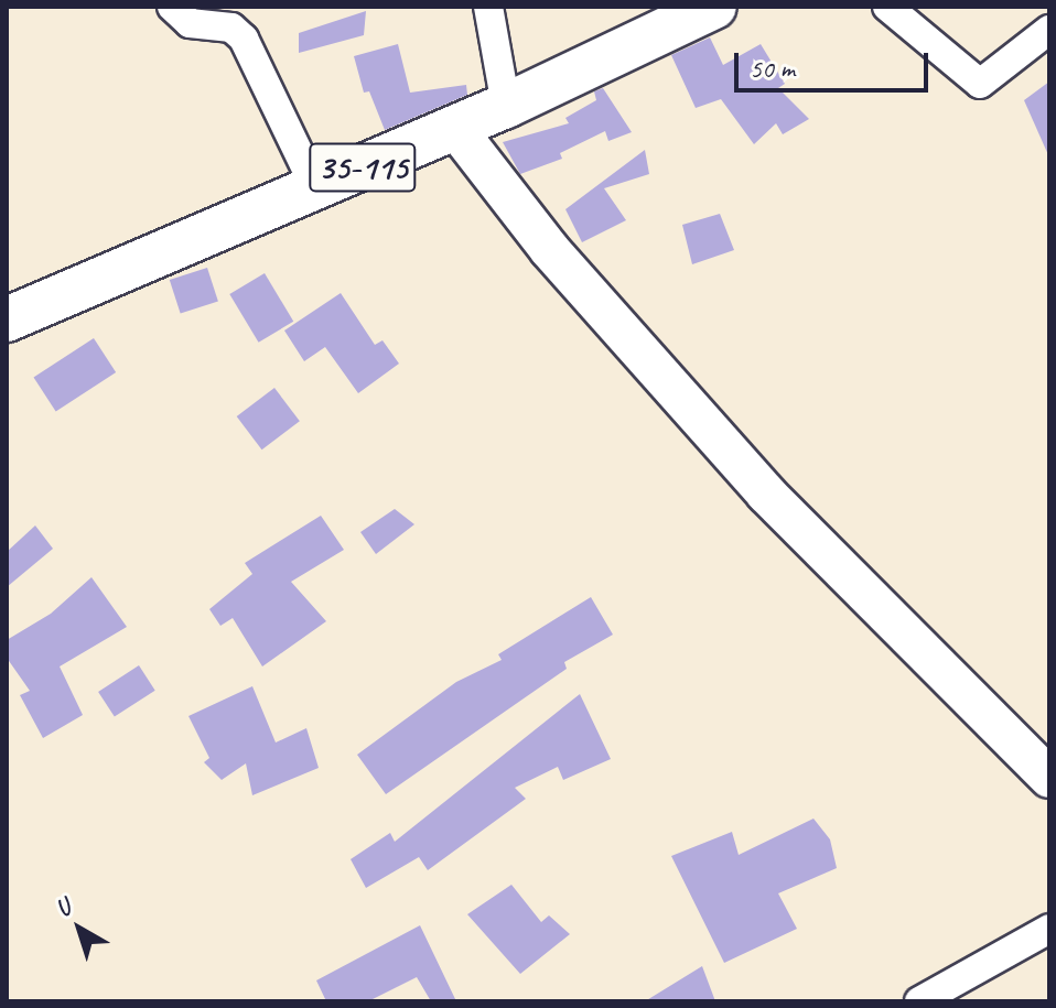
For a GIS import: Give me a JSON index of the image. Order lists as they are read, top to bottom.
{
  "streets": {
    "main road": ["35-115"]
  },
  "scale_bar": "50 m",
  "north": "top left"
}
